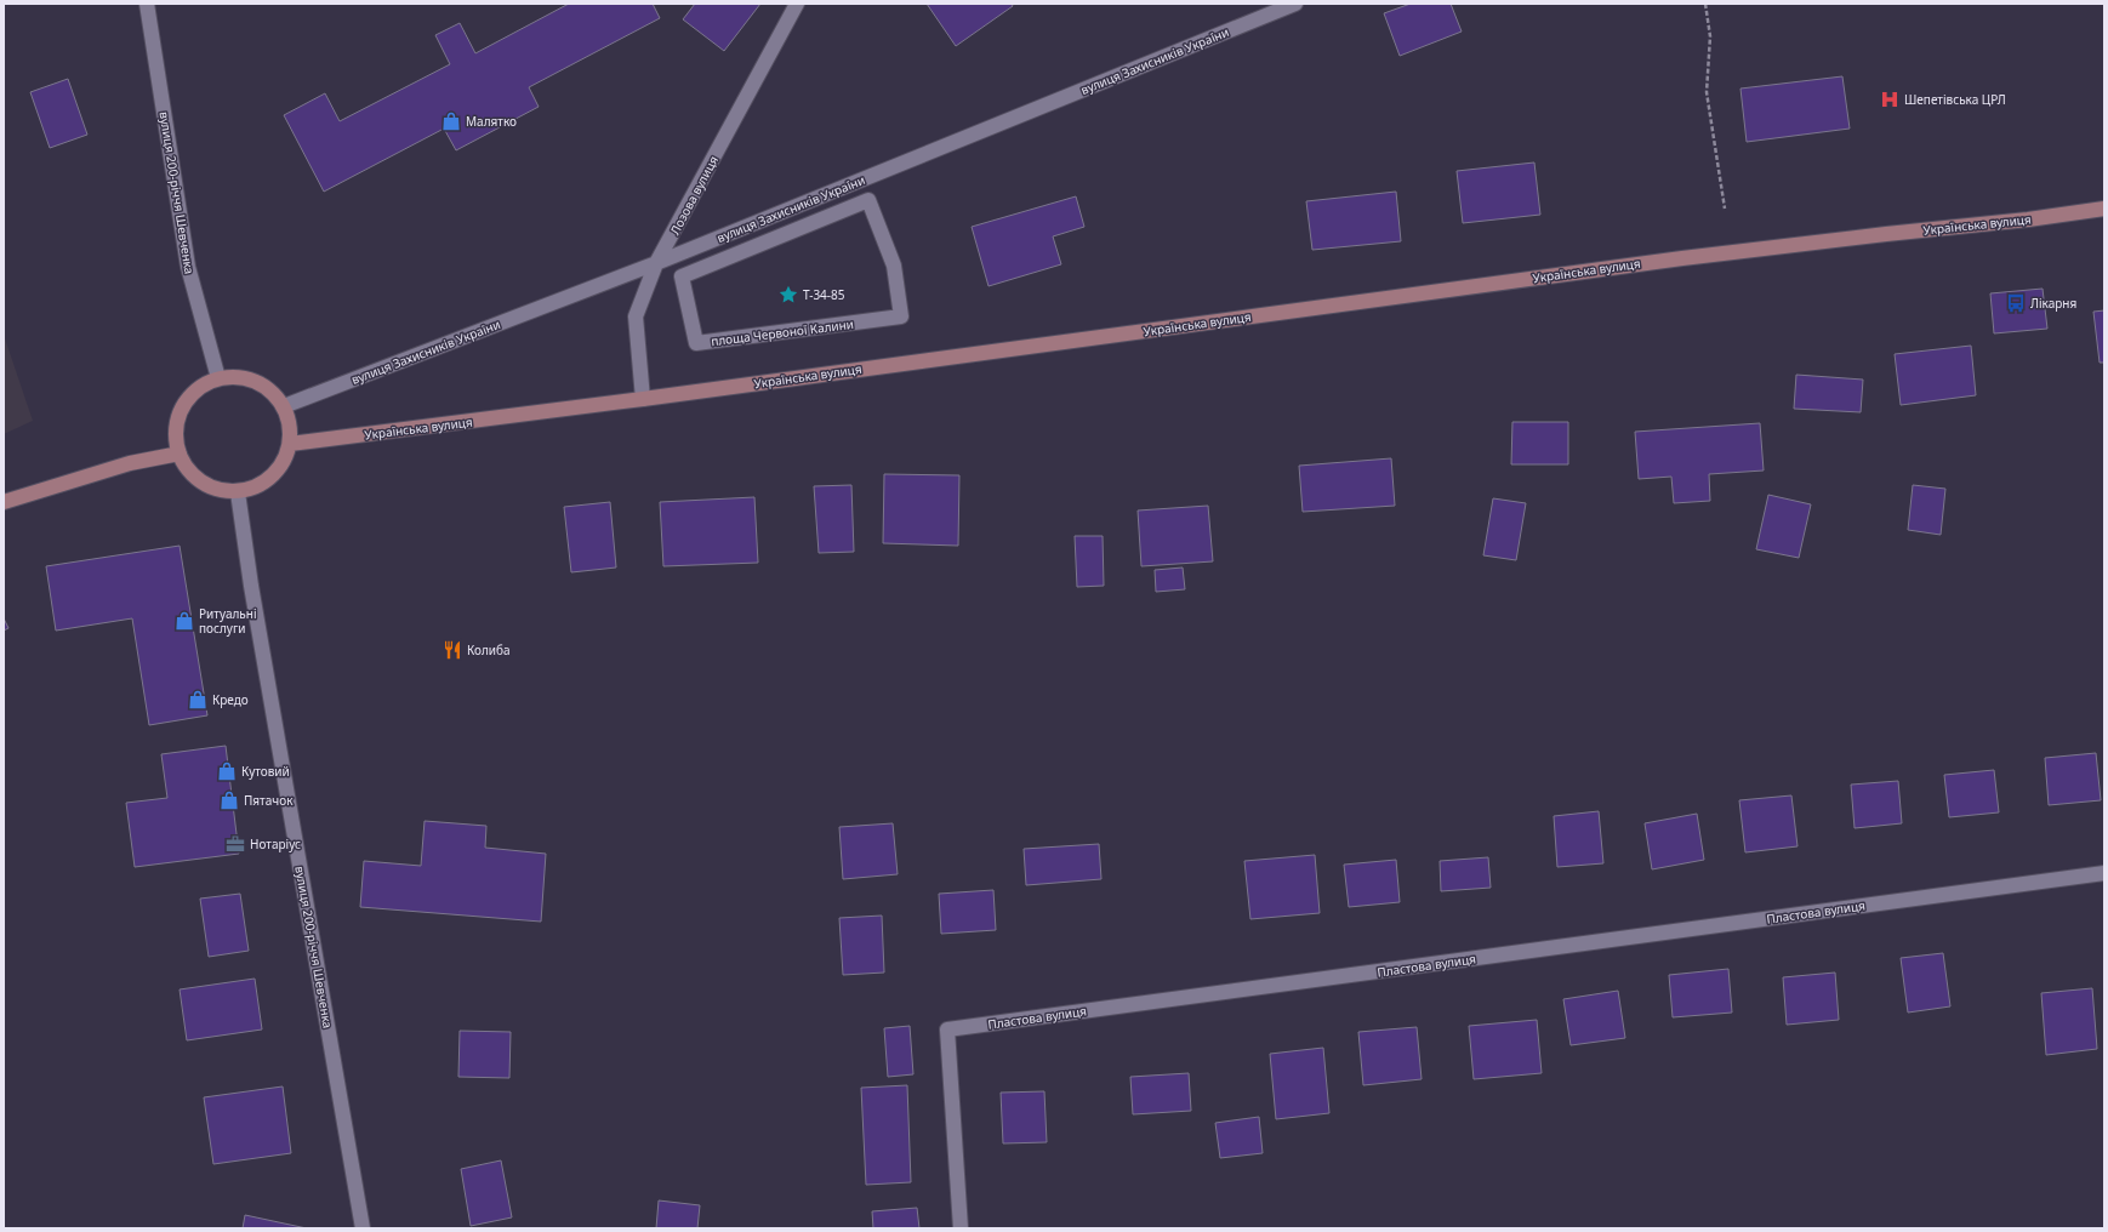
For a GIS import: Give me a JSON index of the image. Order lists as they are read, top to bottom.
{
  "streets": {
    "main road": ["Українська вулиця"],
    "street": [
      "вулиця Захисників України",
      "вулиця 200-річчя Шевченка",
      "Лозова вулиця",
      "площа Червоної Калини",
      "Пластова вулиця"
    ]
  },
  "crossings": [
    ["вулиця Захисників України", "вулиця 200-річчя Шевченка"],
    ["вулиця Захисників України", "Лозова вулиця"],
    ["вулиця Захисників України", "Українська вулиця"],
    ["вулиця 200-річчя Шевченка", "Українська вулиця"],
    ["Лозова вулиця", "Українська вулиця"]
  ],
  "places": {
    "hospital": ["Шепетівська ЦРЛ"],
    "shop": [
      "Малятко",
      "Ритуальні послуги",
      "Кредо",
      "Кутовий",
      "Пятачок"
    ],
    "place": ["Т-34-85"],
    "bus stop": ["Лікарня"],
    "restaurant": ["Колиба"],
    "office": ["Нотаріус"]
  }
}
